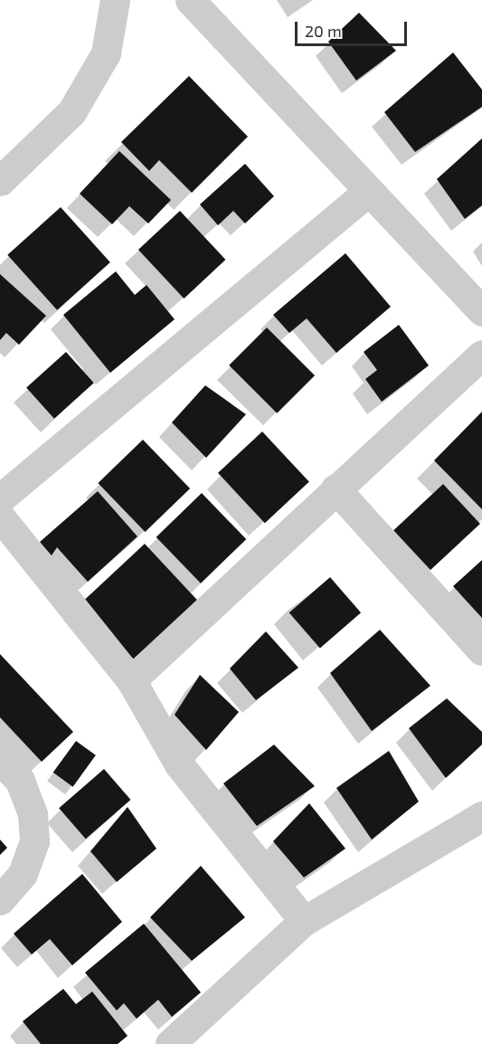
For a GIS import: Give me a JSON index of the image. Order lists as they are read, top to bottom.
{
  "scale_bar": "20 m"
}
